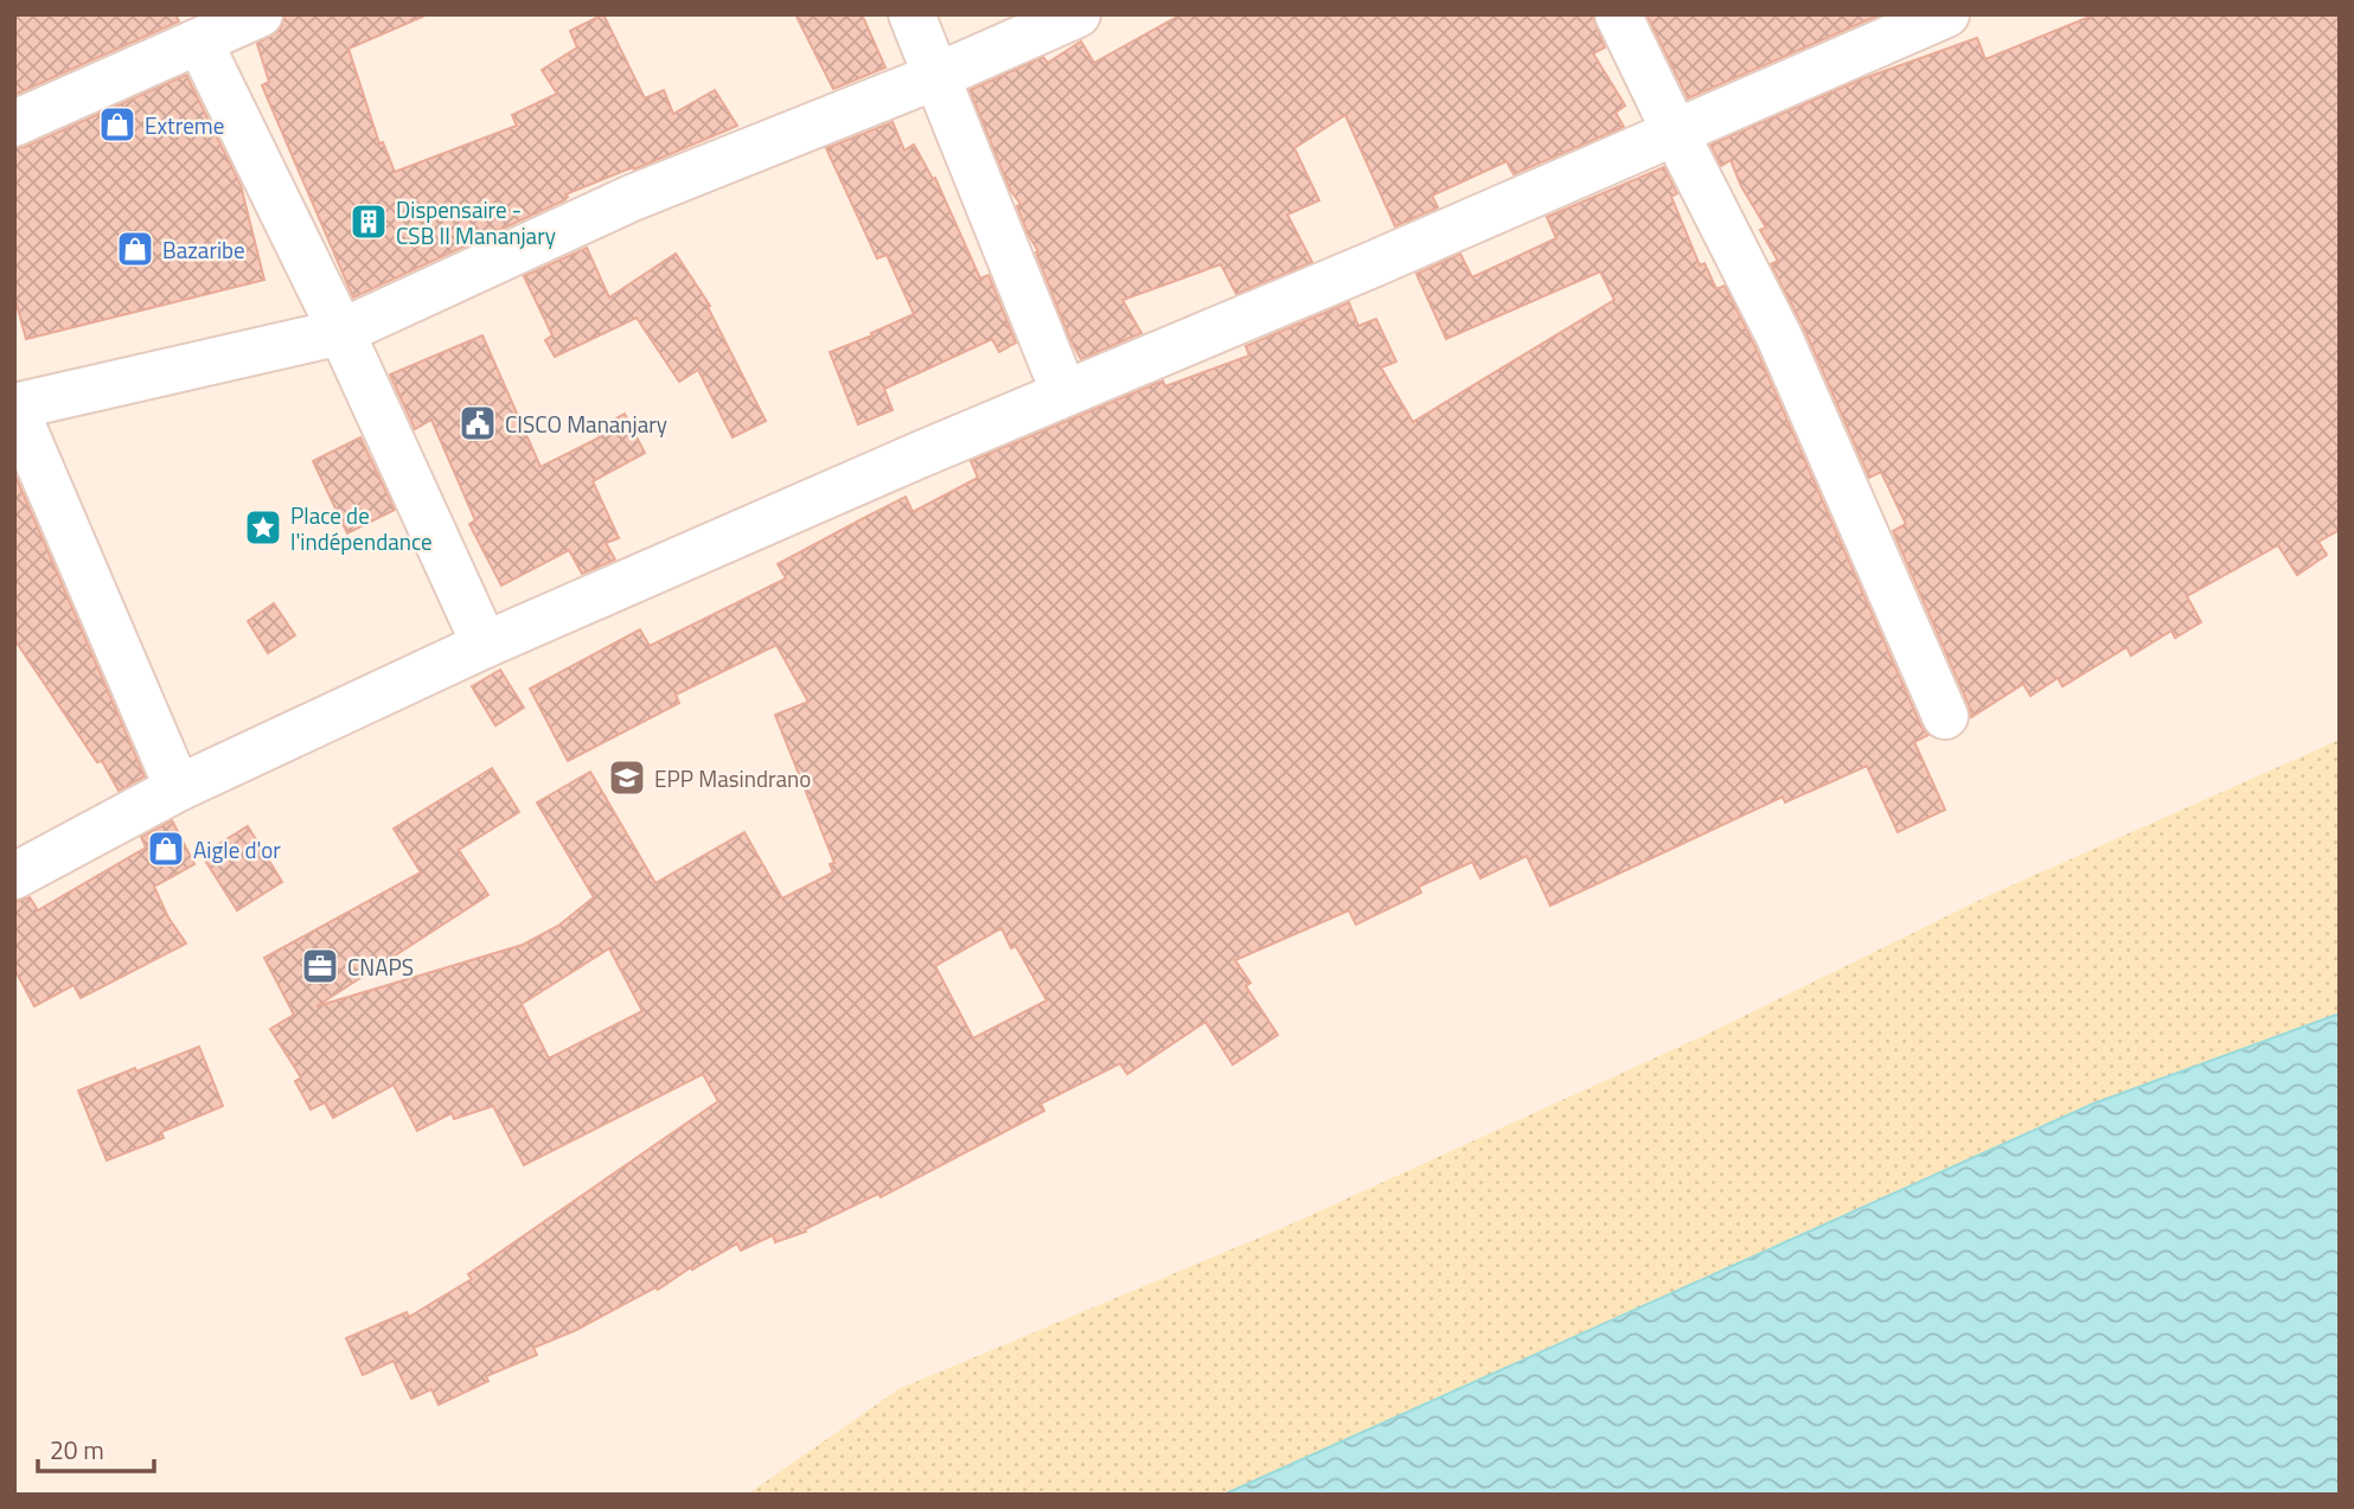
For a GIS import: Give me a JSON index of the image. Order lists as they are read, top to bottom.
{
  "places": {
    "shop": ["Extreme", "Bazaribe", "Aigle d'or"],
    "building": ["Dispensaire - CSB II Mananjary"],
    "public building": ["CISCO Mananjary"],
    "place": ["Place de l'indépendance"],
    "school or university": ["EPP Masindrano"],
    "office": ["CNAPS"]
  },
  "scale_bar": "20 m"
}
